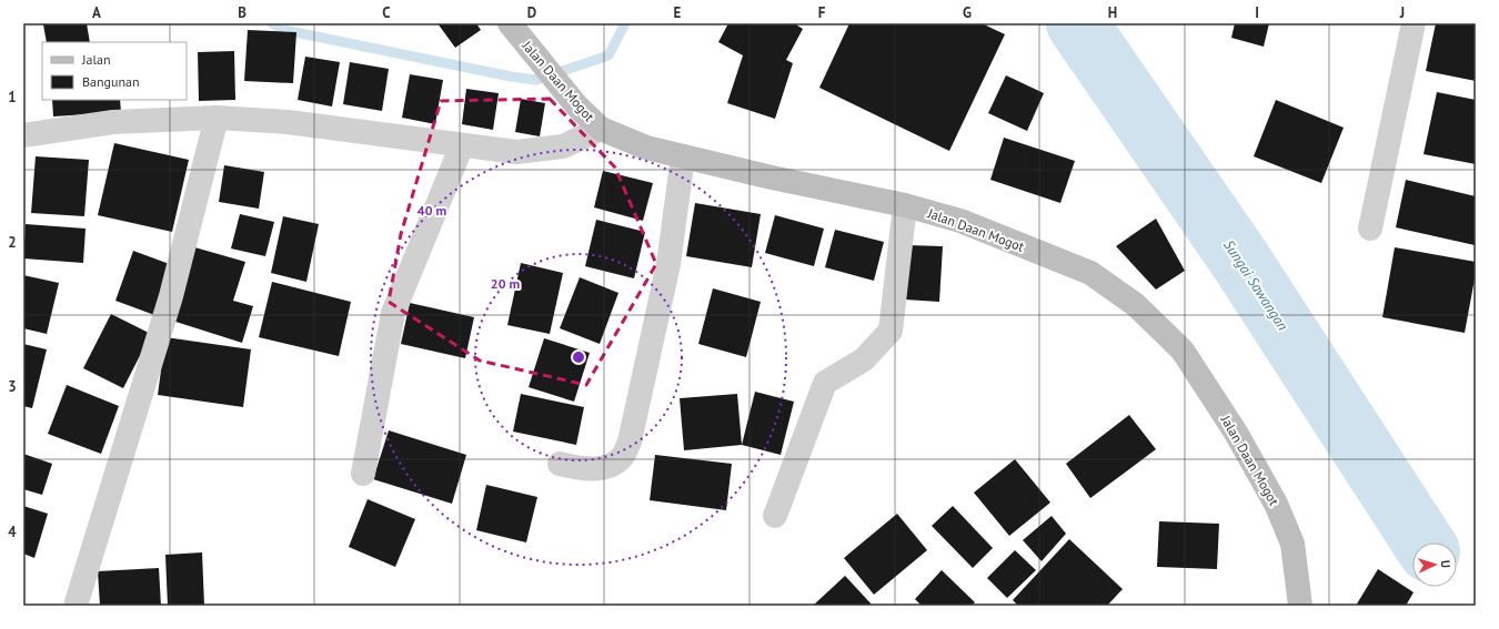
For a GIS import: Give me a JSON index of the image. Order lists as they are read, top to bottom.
{
  "streets": {
    "main road": ["Jalan Daan Mogot"]
  },
  "water": ["Sungai Sawangan"],
  "legend": ["Jalan", "Bangunan"],
  "north": "right",
  "grid": {
    "columns": [
      "A",
      "B",
      "C",
      "D",
      "E",
      "F",
      "G",
      "H",
      "I",
      "J"
    ],
    "rows": [
      "1",
      "2",
      "3",
      "4"
    ]
  },
  "rings": ["40 m", "20 m"]
}
